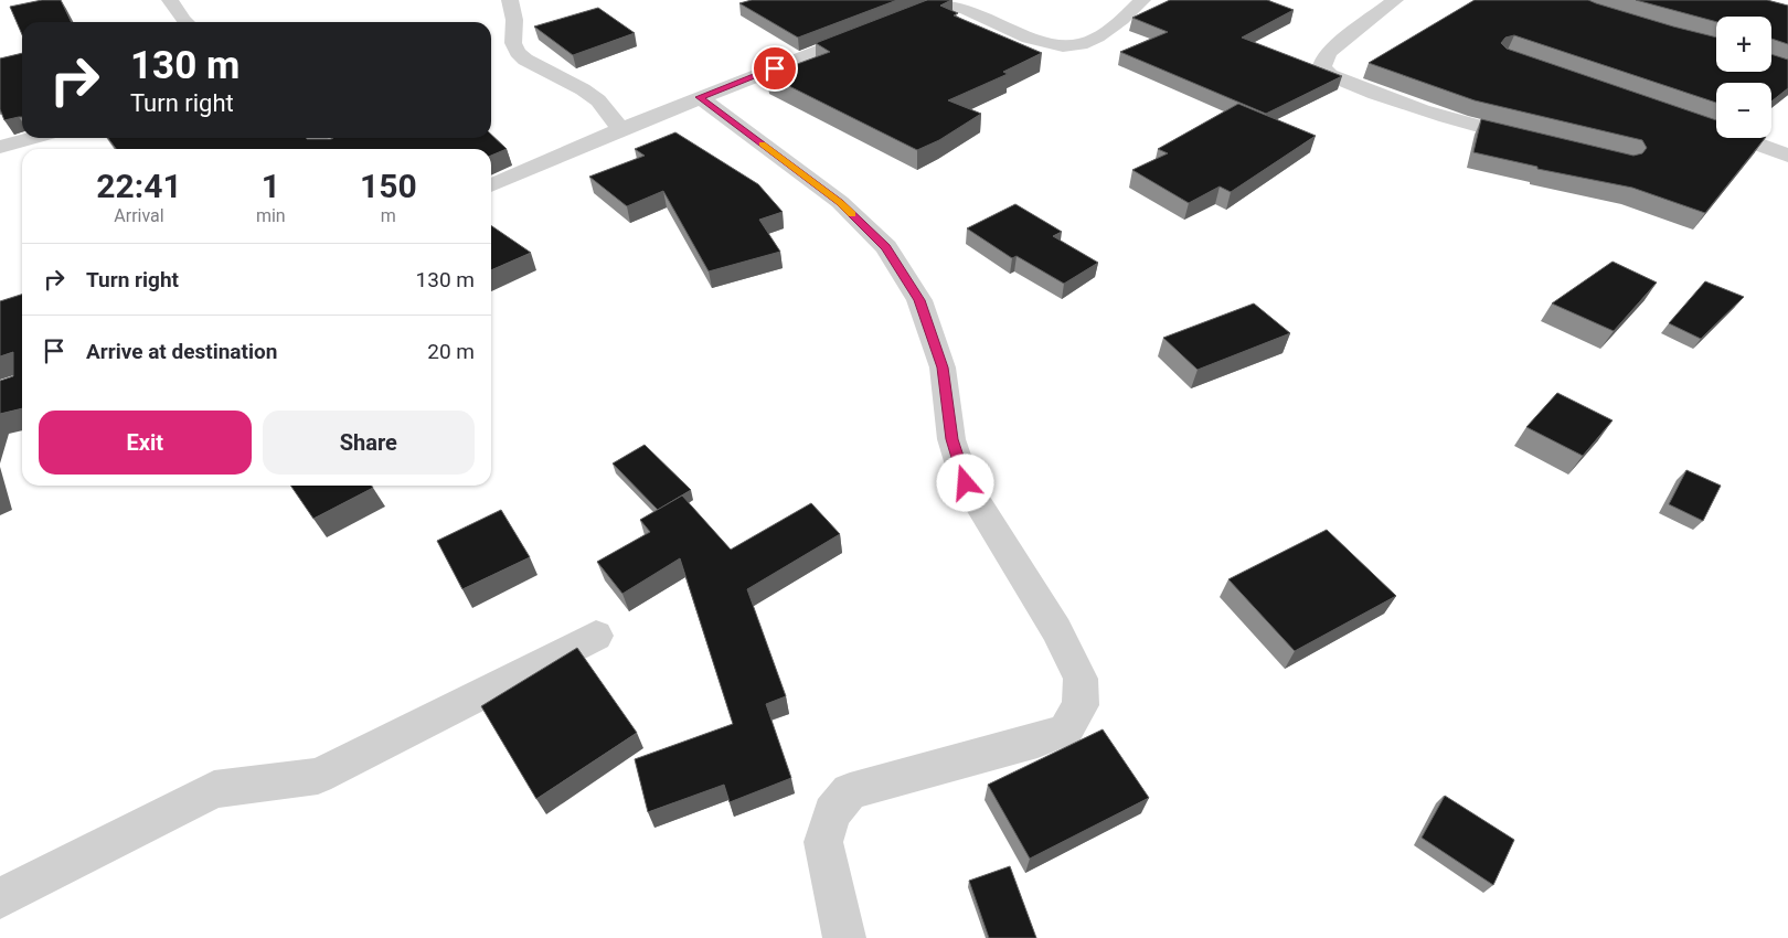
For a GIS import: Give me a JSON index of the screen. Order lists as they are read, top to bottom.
{
  "page": {
    "map_buttons": ["+", "−"],
    "turn": ["130 m", "Turn right"],
    "eta": [
      "22:41",
      "Arrival",
      "1",
      "min",
      "150",
      "m"
    ],
    "list": [
      {
        "name": "Turn right",
        "value": "130 m"
      },
      {
        "name": "Arrive at destination",
        "value": "20 m"
      }
    ],
    "buttons": ["Exit", "Share"]
  }
}
